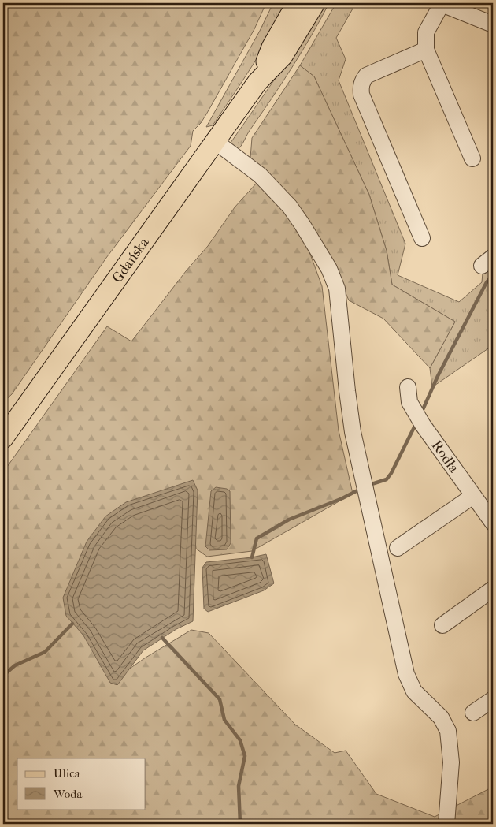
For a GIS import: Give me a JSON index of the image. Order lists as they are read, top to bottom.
{
  "streets": {
    "main road": ["Gdańska"],
    "street": ["Rodła"]
  },
  "legend": ["Ulica", "Woda"]
}
